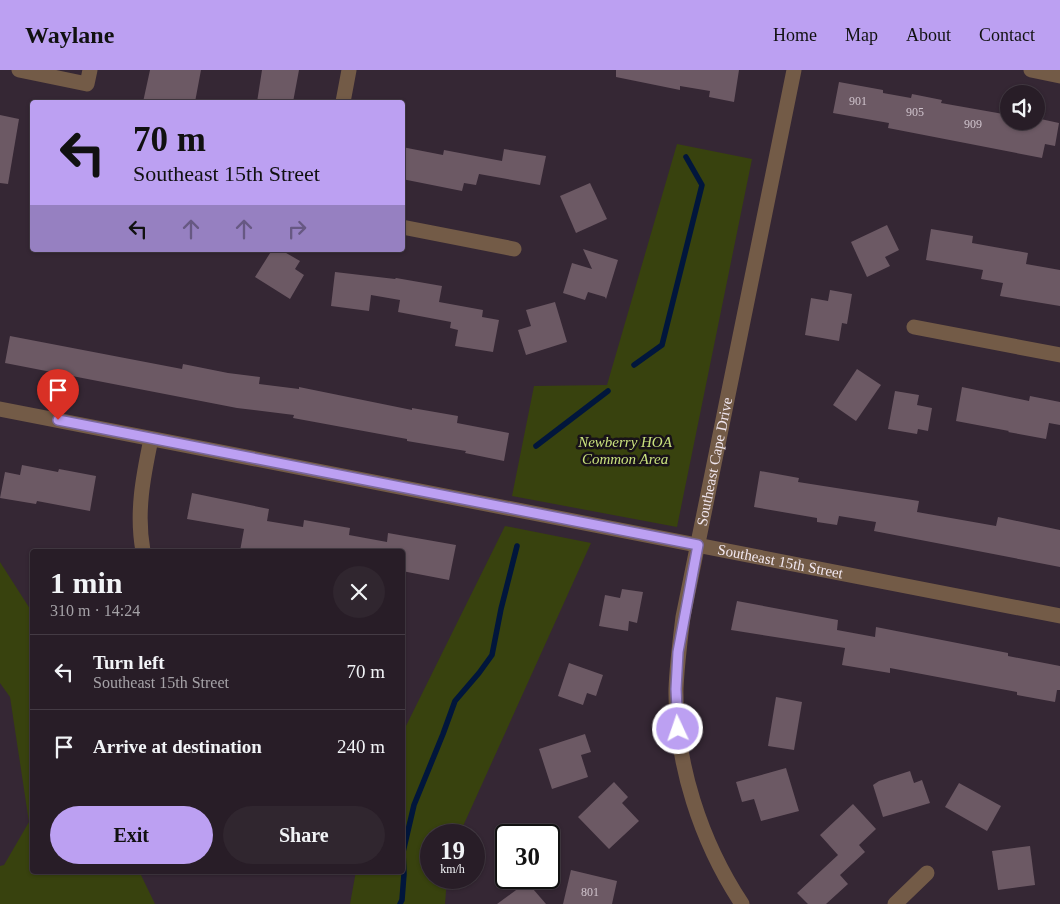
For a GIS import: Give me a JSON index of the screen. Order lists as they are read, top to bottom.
{
  "streets": {
    "street": ["Southeast Cape Drive", "Southeast 15th Street"]
  },
  "crossings": [
    ["Southeast Cape Drive", "Southeast 15th Street"]
  ],
  "parks": ["Newberry HOA Common Area"],
  "house_numbers": [
    "901",
    "905",
    "909",
    "801"
  ],
  "page": {
    "header": "Waylane",
    "nav": [
      "Home",
      "Map",
      "About",
      "Contact"
    ],
    "turn": ["70 m", "Southeast 15th Street"],
    "heading": ["1 min", "310 m · 14:24"],
    "list": [
      {
        "name": "Turn left",
        "note": "Southeast 15th Street",
        "value": "70 m"
      },
      {
        "name": "Arrive at destination",
        "value": "240 m"
      }
    ],
    "buttons": ["Exit", "Share"],
    "speed": "19 km/h",
    "limit": "30"
  }
}
